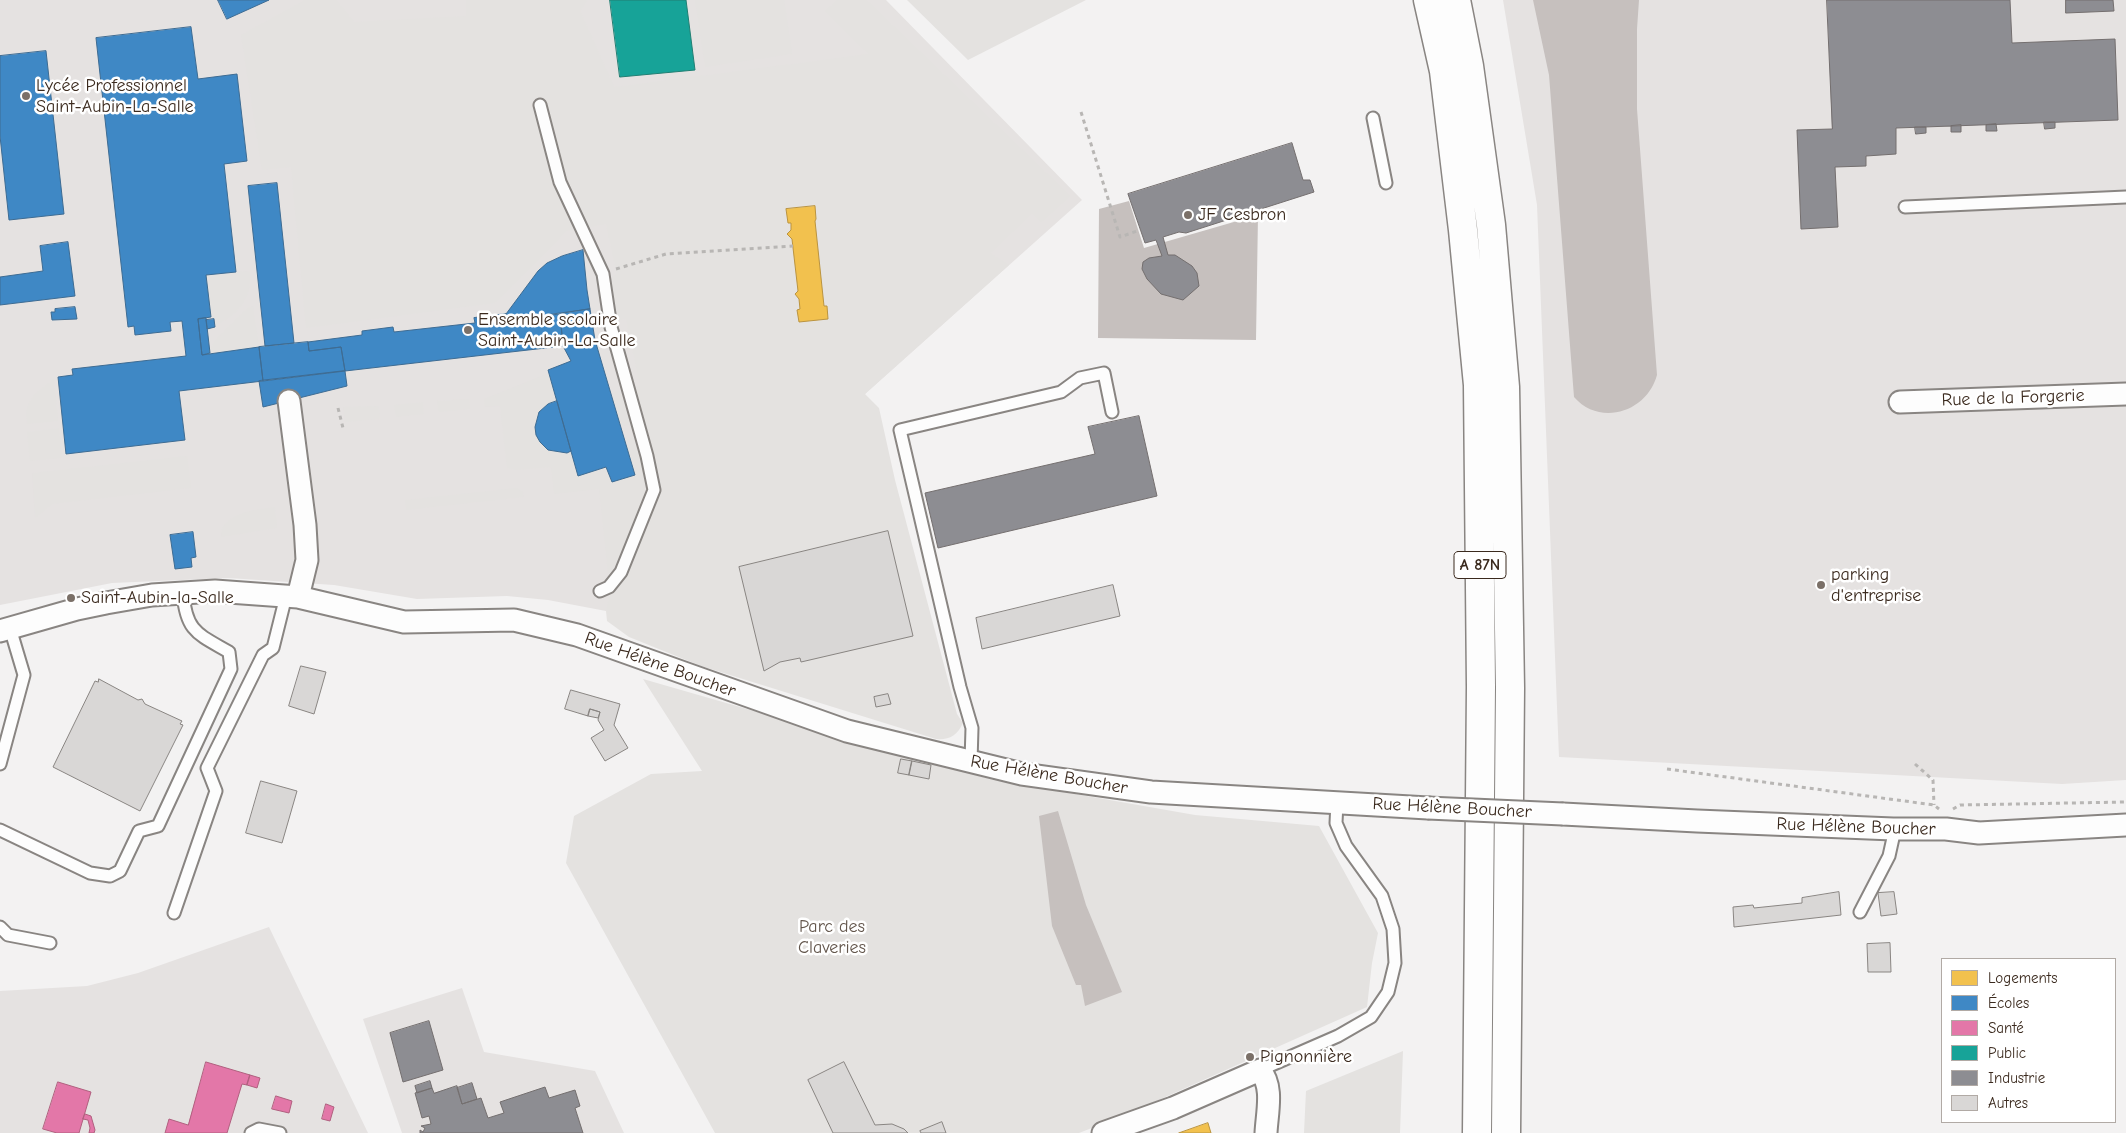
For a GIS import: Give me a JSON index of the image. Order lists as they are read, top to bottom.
{
  "streets": {
    "highway": ["A 87N"],
    "street": ["Rue de la Forgerie", "Rue Hélène Boucher"]
  },
  "parks": ["Parc des Claveries"],
  "places": [
    "Lycée Professionnel Saint-Aubin-La-Salle",
    "JF Cesbron",
    "Ensemble scolaire Saint-Aubin-La-Salle",
    "parking d'entreprise",
    "Saint-Aubin-la-Salle",
    "Pignonnière"
  ],
  "legend": [
    "Logements",
    "Écoles",
    "Santé",
    "Public",
    "Industrie",
    "Autres"
  ]
}
